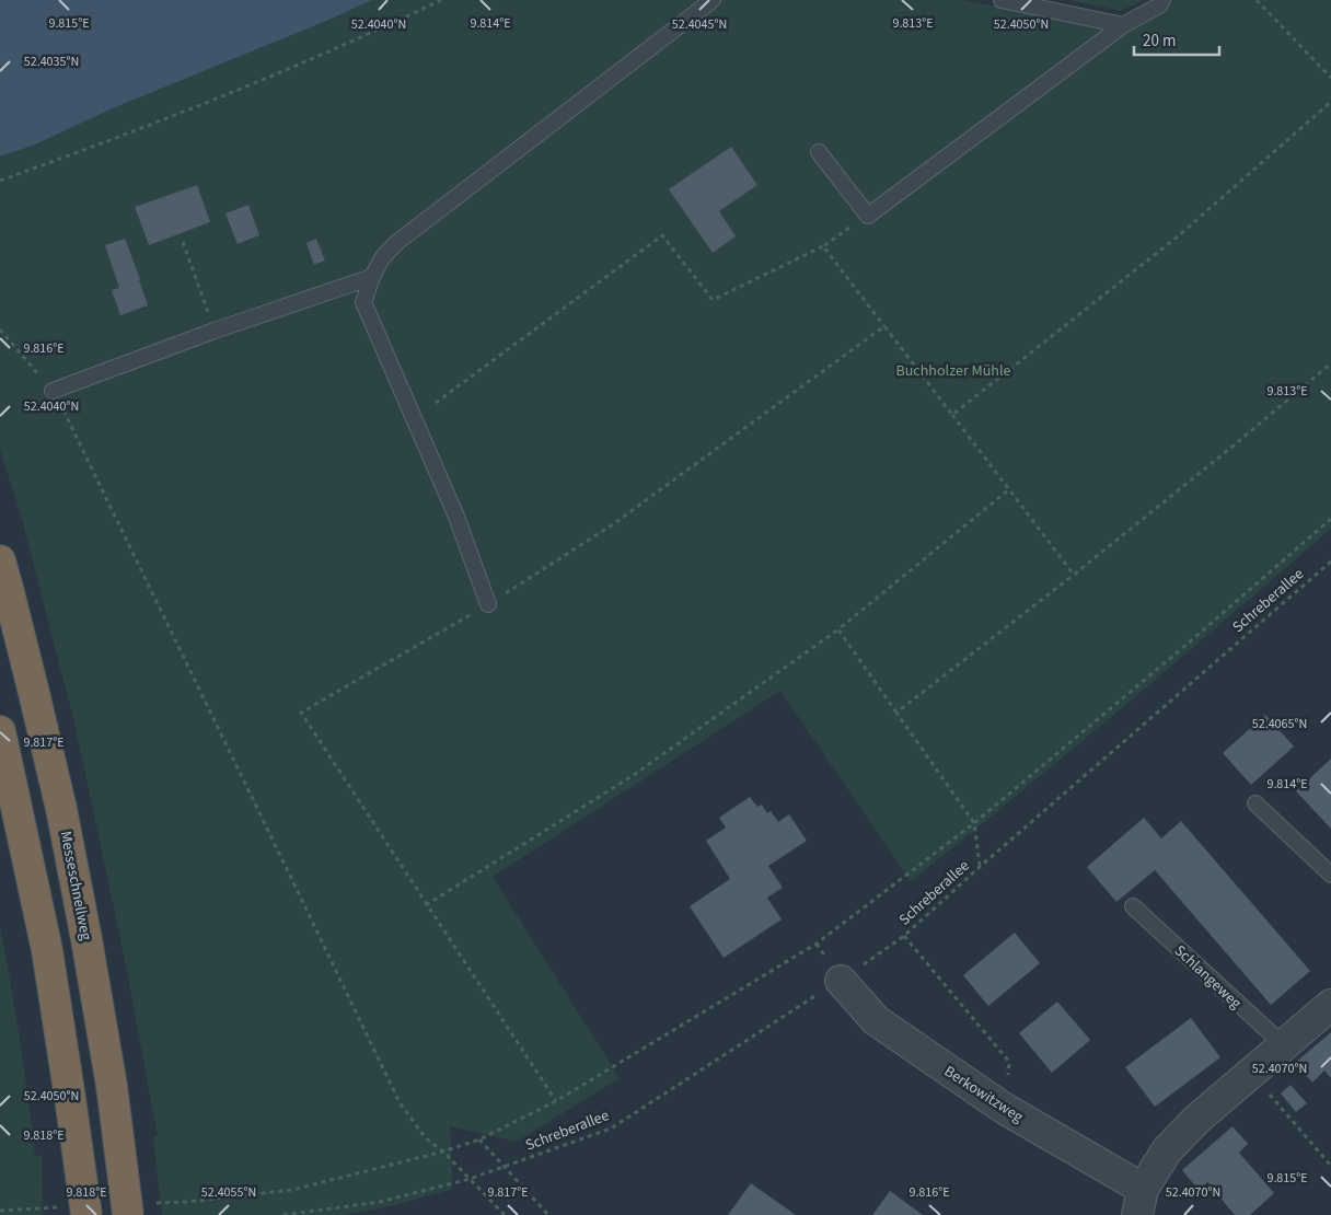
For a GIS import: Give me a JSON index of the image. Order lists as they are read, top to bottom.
{
  "streets": {
    "highway": ["Messeschnellweg"],
    "street": ["Berkowitzweg"],
    "lane": ["Schlangeweg"],
    "path": ["Schreberallee"]
  },
  "crossings": [
    ["Schreberallee", "Berkowitzweg"]
  ],
  "parks": ["Buchholzer Mühle"],
  "scale_bar": "20 m",
  "coordinates": [
    "9.815°E",
    "9.814°E",
    "9.813°E",
    "52.4040°N",
    "52.4045°N",
    "52.4050°N",
    "52.4035°N",
    "9.816°E",
    "52.4065°N",
    "9.817°E",
    "52.4070°N",
    "9.818°E",
    "52.4055°N"
  ]
}
